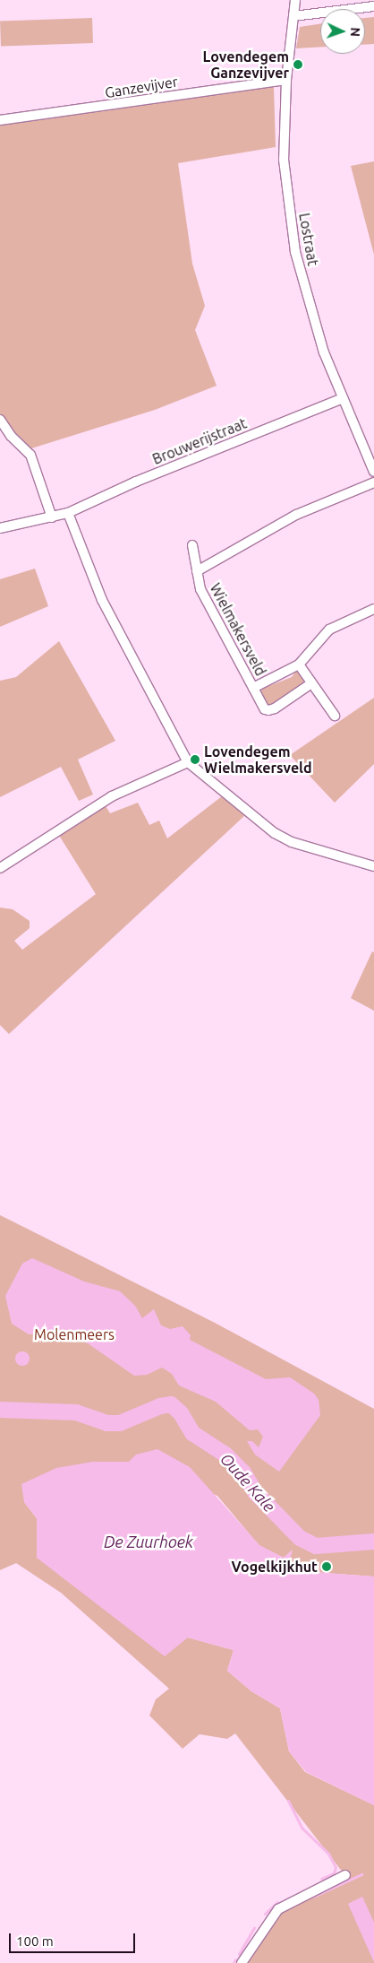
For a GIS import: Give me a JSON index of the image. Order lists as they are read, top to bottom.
{
  "streets": {
    "street": [
      "Ganzevijver",
      "Lostraat",
      "Brouwerijstraat",
      "Wielmakersveld"
    ]
  },
  "crossings": [
    ["Ganzevijver", "Lostraat"],
    ["Lostraat", "Brouwerijstraat"]
  ],
  "water": ["Oude Kale", "De Zuurhoek"],
  "parks": ["Molenmeers"],
  "places": ["Lovendegem Ganzevijver", "Lovendegem Wielmakersveld", "Vogelkijkhut"],
  "scale_bar": "100 m",
  "north": "right"
}
